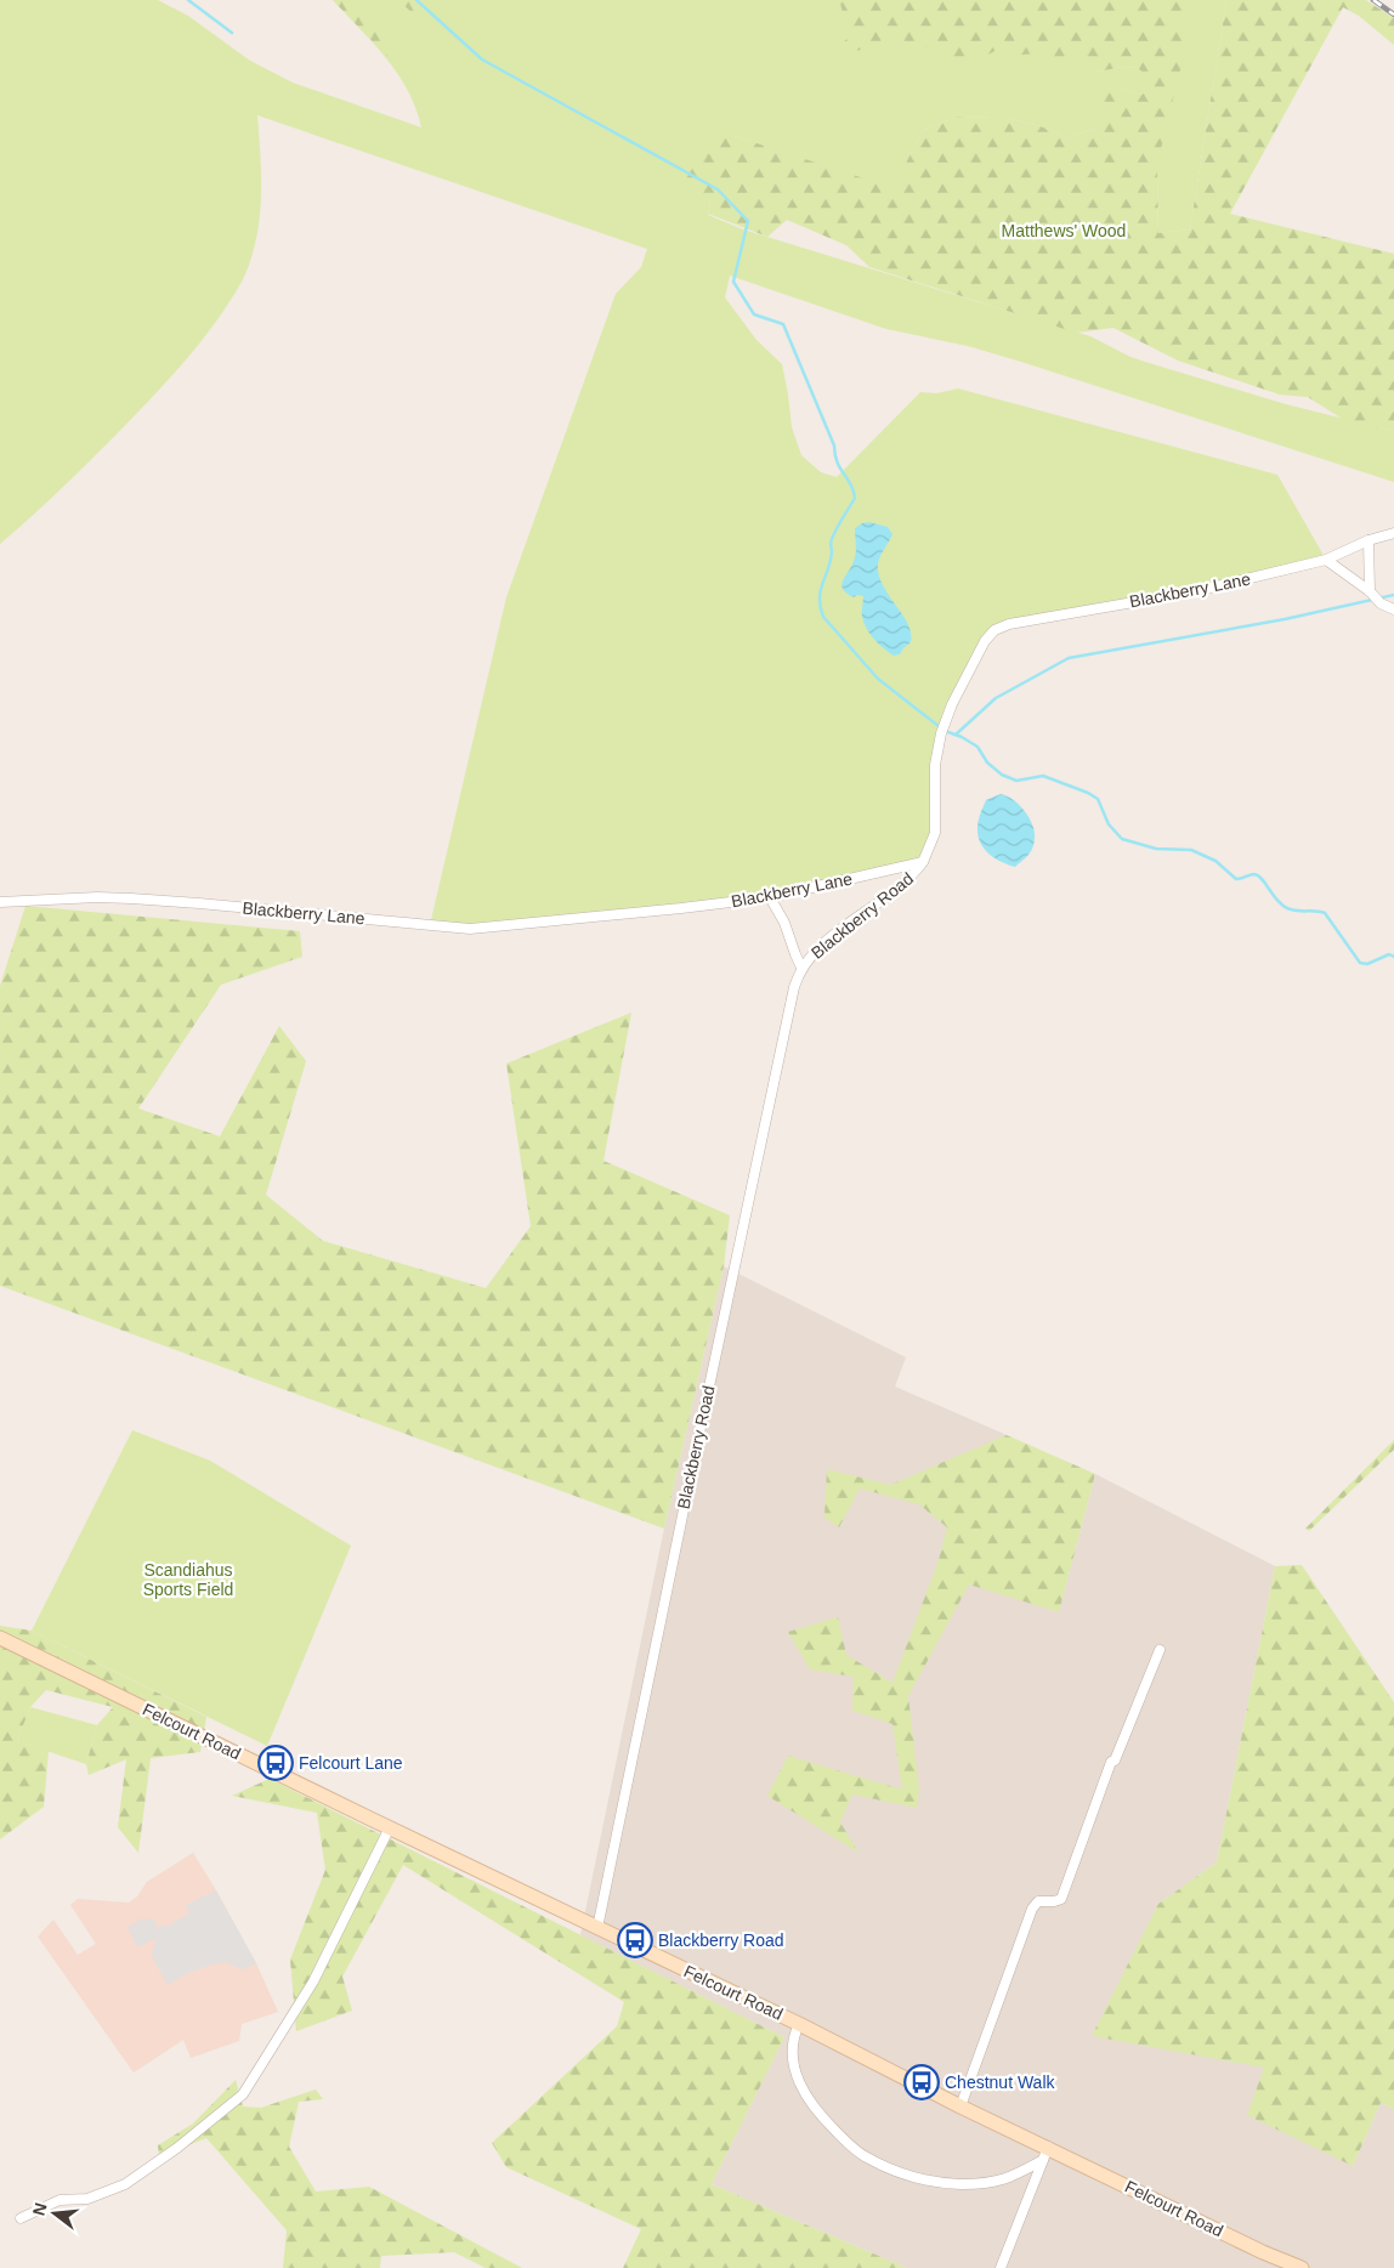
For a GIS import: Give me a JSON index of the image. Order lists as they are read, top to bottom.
{
  "streets": {
    "street": ["Blackberry Lane", "Blackberry Road", "Felcourt Road"]
  },
  "crossings": [
    ["Blackberry Lane", "Blackberry Road"],
    ["Blackberry Road", "Felcourt Road"]
  ],
  "parks": ["Matthews' Wood", "Scandiahus Sports Field"],
  "places": {
    "bus stop": ["Felcourt Lane", "Blackberry Road", "Chestnut Walk"]
  },
  "north": "left"
}
